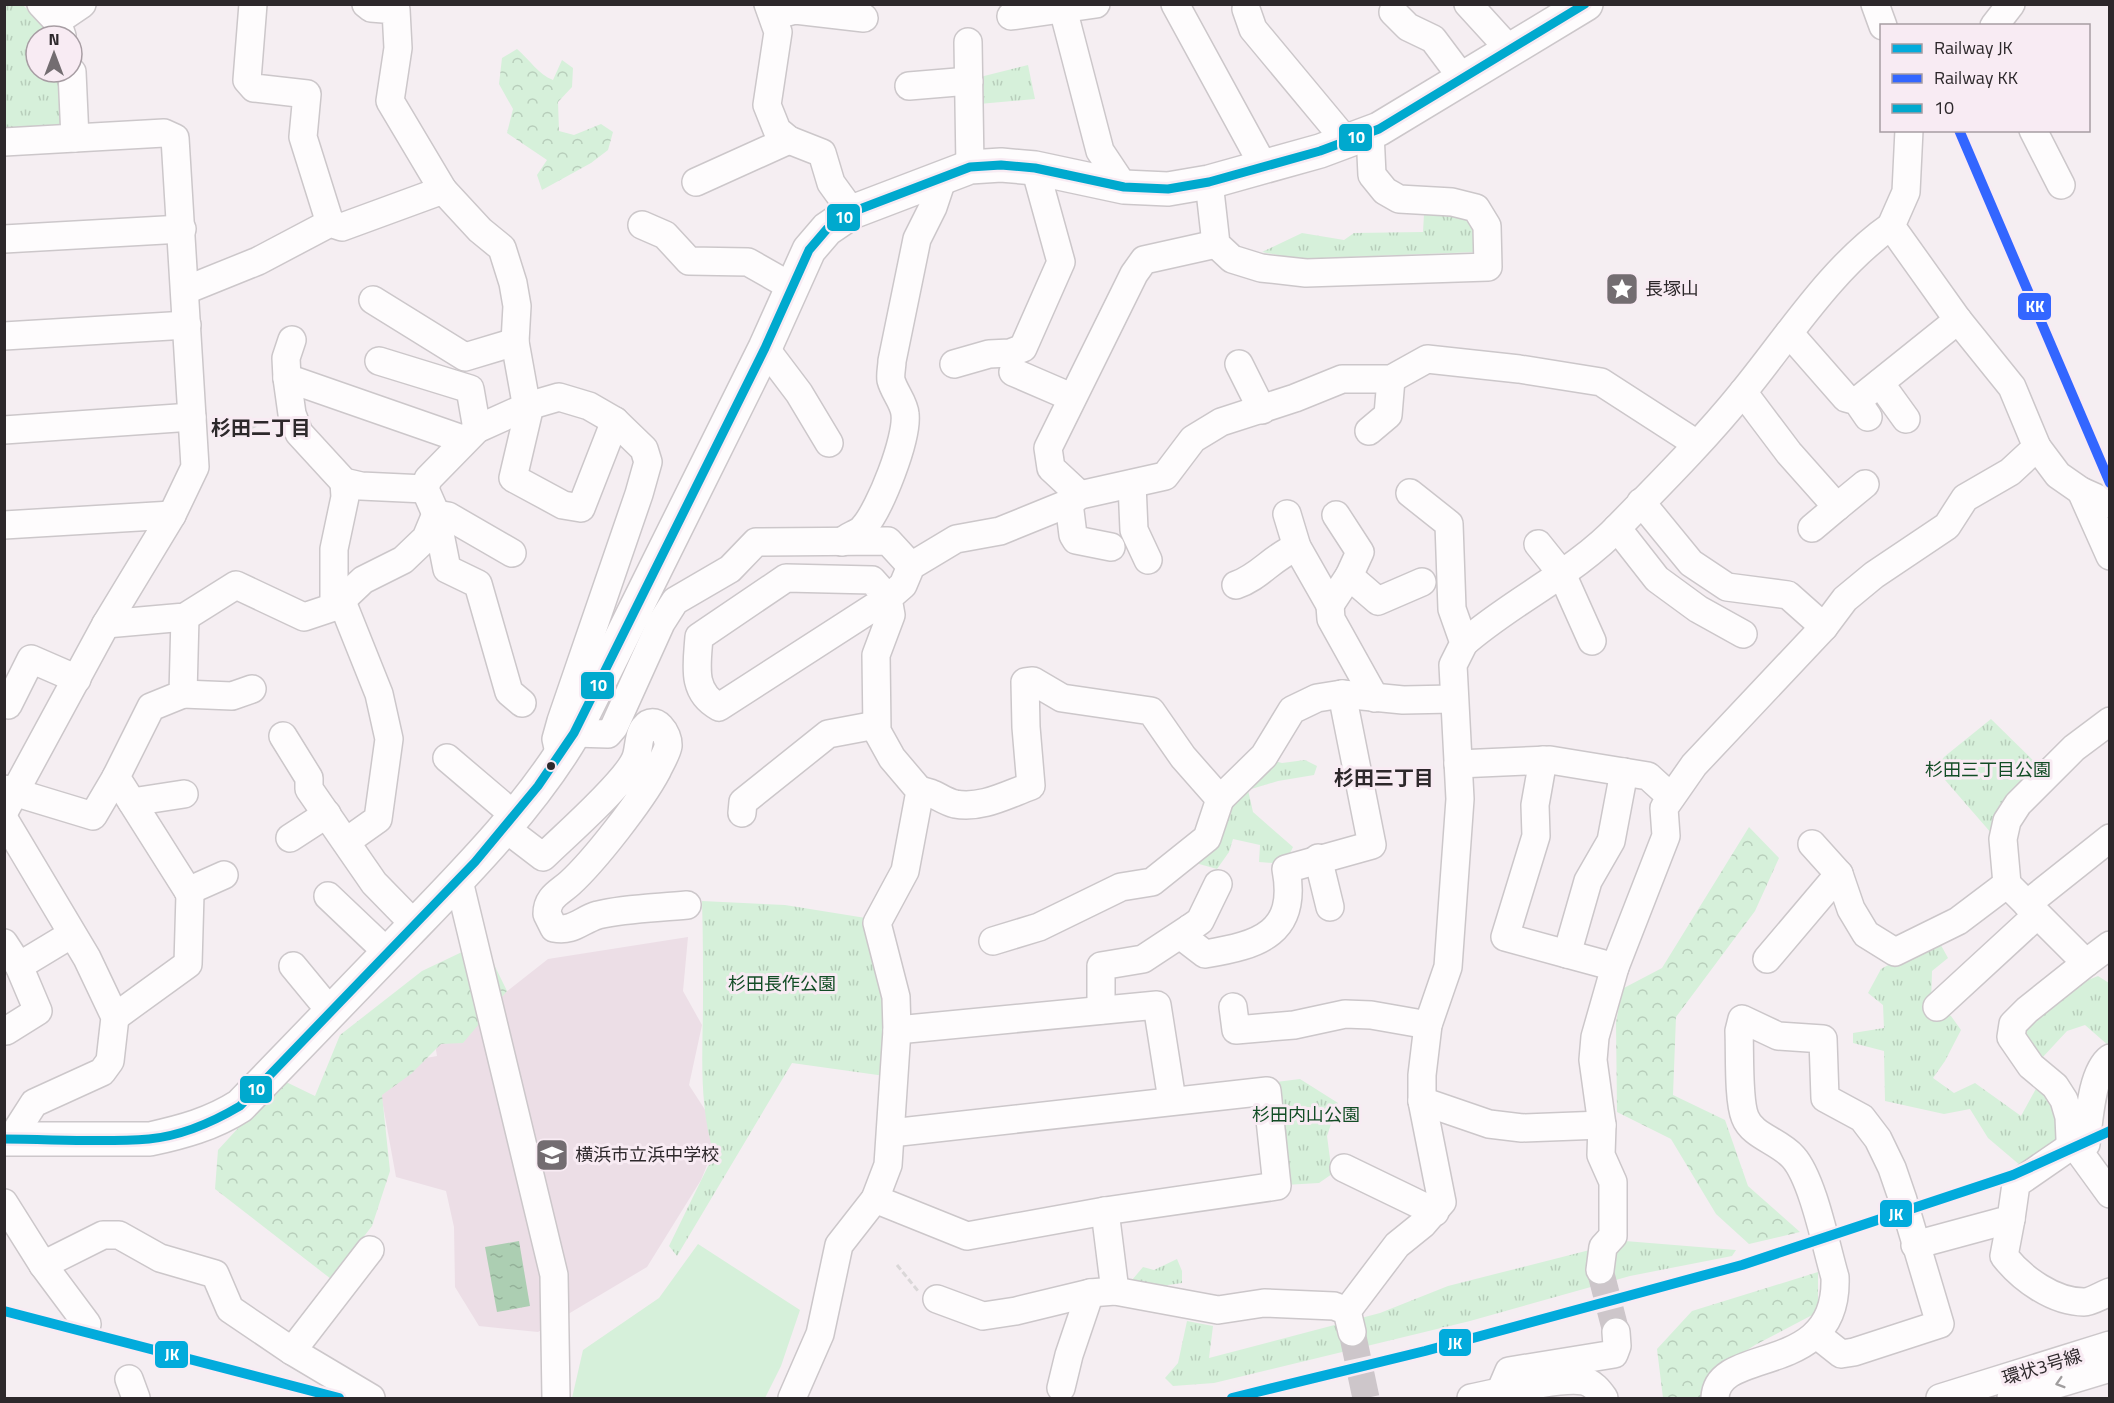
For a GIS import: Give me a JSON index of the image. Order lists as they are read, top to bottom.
{
  "streets": {
    "street": ["環状3号線"]
  },
  "districts": ["杉田二丁目", "杉田三丁目"],
  "parks": ["杉田三丁目公園", "杉田長作公園", "杉田内山公園"],
  "places": {
    "place": ["長塚山"],
    "school or university": ["横浜市立浜中学校"]
  },
  "lines": ["transit line 10", "rail line KK", "rail line JK"],
  "legend": ["Railway JK", "Railway KK", "10"],
  "north": "top"
}
